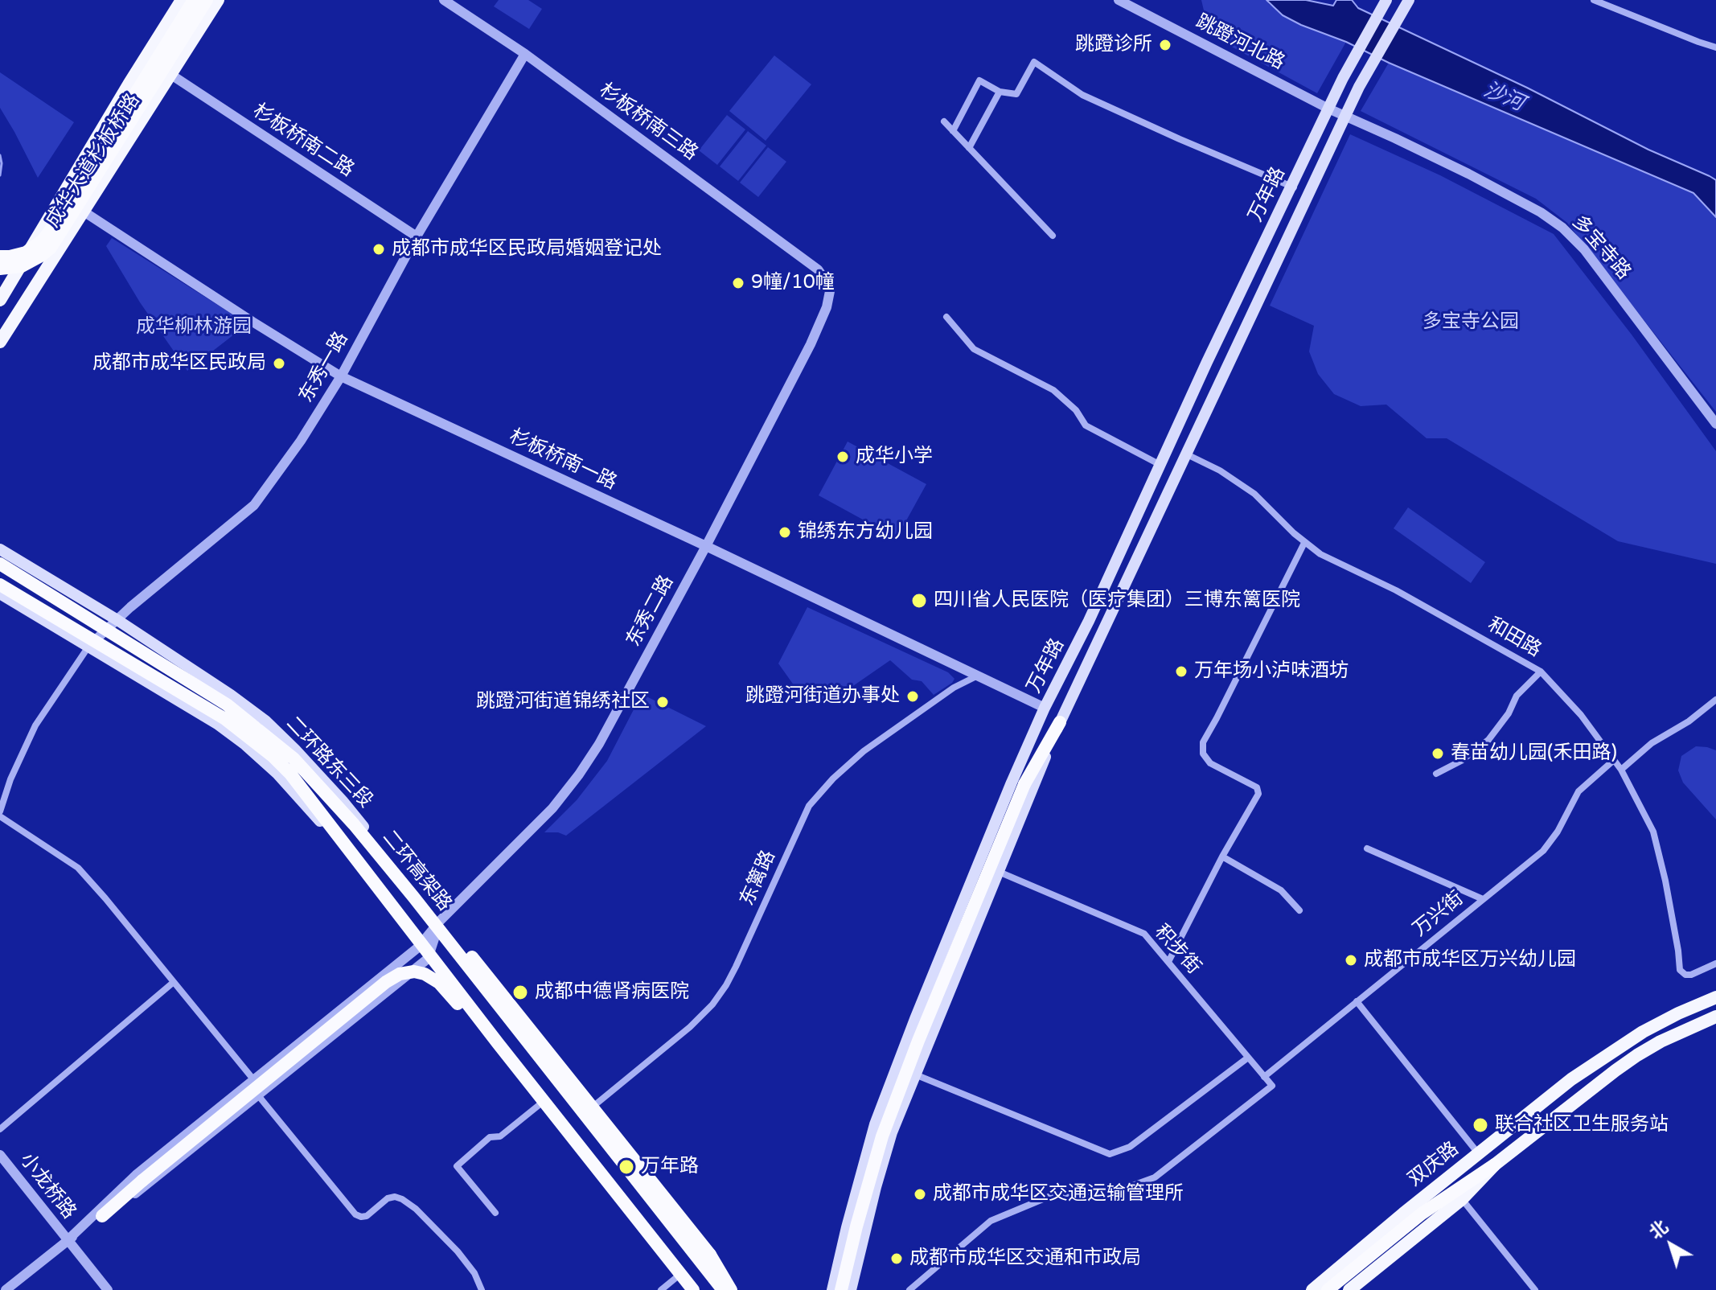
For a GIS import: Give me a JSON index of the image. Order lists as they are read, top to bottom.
{
  "streets": {
    "highway": ["二环高架路"],
    "main road": [
      "成华大道杉板桥路",
      "万年路",
      "二环路东三段",
      "双庆路"
    ],
    "street": [
      "跳蹬河北路",
      "杉板桥南三路",
      "杉板桥南二路",
      "多宝寺路",
      "东秀一路",
      "杉板桥南一路",
      "东秀二路",
      "和田路",
      "东篱路",
      "万兴街",
      "积步街",
      "小龙桥路"
    ]
  },
  "crossings": [
    ["跳蹬河北路", "万年路"],
    ["跳蹬河北路", "多宝寺路"],
    ["杉板桥南三路", "东秀一路"],
    ["杉板桥南三路", "东秀二路"],
    ["杉板桥南二路", "成华大道杉板桥路"],
    ["杉板桥南二路", "东秀一路"],
    ["成华大道杉板桥路", "杉板桥南一路"],
    ["万年路", "多宝寺路"],
    ["万年路", "杉板桥南一路"],
    ["万年路", "和田路"],
    ["万年路", "积步街"],
    ["东秀一路", "杉板桥南一路"],
    ["东秀一路", "二环路东三段"],
    ["杉板桥南一路", "东秀二路"],
    ["杉板桥南一路", "东篱路"],
    ["东秀二路", "二环路东三段"],
    ["东秀二路", "二环高架路"],
    ["东秀二路", "小龙桥路"],
    ["和田路", "万兴街"],
    ["二环路东三段", "二环高架路"],
    ["二环路东三段", "东篱路"],
    ["万兴街", "积步街"]
  ],
  "water": ["沙河"],
  "parks": ["多宝寺公园", "成华柳林游园"],
  "places": [
    "跳蹬诊所",
    "成都市成华区民政局婚姻登记处",
    "9幢/10幢",
    "成都市成华区民政局",
    "成华小学",
    "锦绣东方幼儿园",
    "四川省人民医院（医疗集团）三博东篱医院",
    "万年场小泸味酒坊",
    "跳蹬河街道办事处",
    "跳蹬河街道锦绣社区",
    "春苗幼儿园(禾田路)",
    "成都市成华区万兴幼儿园",
    "成都中德肾病医院",
    "联合社区卫生服务站",
    "万年路",
    "成都市成华区交通运输管理所",
    "成都市成华区交通和市政局"
  ],
  "north": "top left"
}
